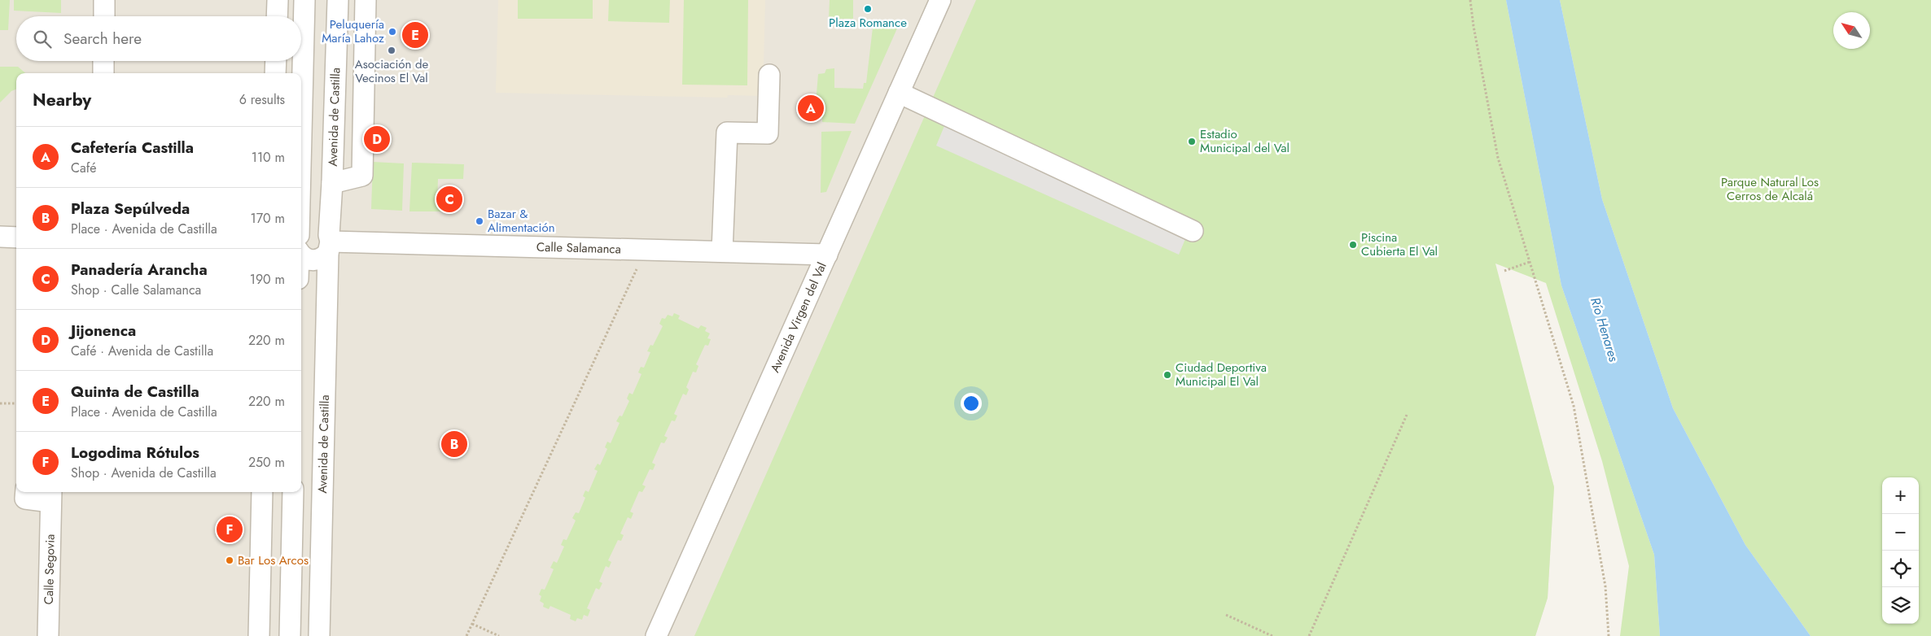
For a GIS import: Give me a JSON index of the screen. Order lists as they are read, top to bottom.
{
  "streets": {
    "street": [
      "Avenida de Castilla",
      "Calle Salamanca",
      "Avenida Virgen del Val",
      "Calle Segovia"
    ]
  },
  "crossings": [
    ["Avenida de Castilla", "Calle Salamanca"],
    ["Calle Salamanca", "Avenida Virgen del Val"]
  ],
  "water": ["Río Henares"],
  "parks": ["Parque Natural Los Cerros de Alcalá"],
  "places": [
    "Plaza Romance",
    "Peluquería María Lahoz",
    "Asociación de Vecinos El Val",
    "Estadio Municipal del Val",
    "Bazar & Alimentación",
    "Piscina Cubierta El Val",
    "Ciudad Deportiva Municipal El Val",
    "Bar Los Arcos"
  ],
  "north": "top left",
  "page": {
    "search": "Search here",
    "pins": [
      "E",
      "A",
      "D",
      "C",
      "B",
      "F"
    ],
    "heading": ["Nearby", "6 results"],
    "list": [
      {
        "mark": "A",
        "name": "Cafetería Castilla",
        "note": "Café",
        "value": "110 m"
      },
      {
        "mark": "B",
        "name": "Plaza Sepúlveda",
        "note": "Place · Avenida de Castilla",
        "value": "170 m"
      },
      {
        "mark": "C",
        "name": "Panadería Arancha",
        "note": "Shop · Calle Salamanca",
        "value": "190 m"
      },
      {
        "mark": "D",
        "name": "Jijonenca",
        "note": "Café · Avenida de Castilla",
        "value": "220 m"
      },
      {
        "mark": "E",
        "name": "Quinta de Castilla",
        "note": "Place · Avenida de Castilla",
        "value": "220 m"
      },
      {
        "mark": "F",
        "name": "Logodima Rótulos",
        "note": "Shop · Avenida de Castilla",
        "value": "250 m"
      }
    ],
    "map_buttons": ["+", "−"]
  }
}
